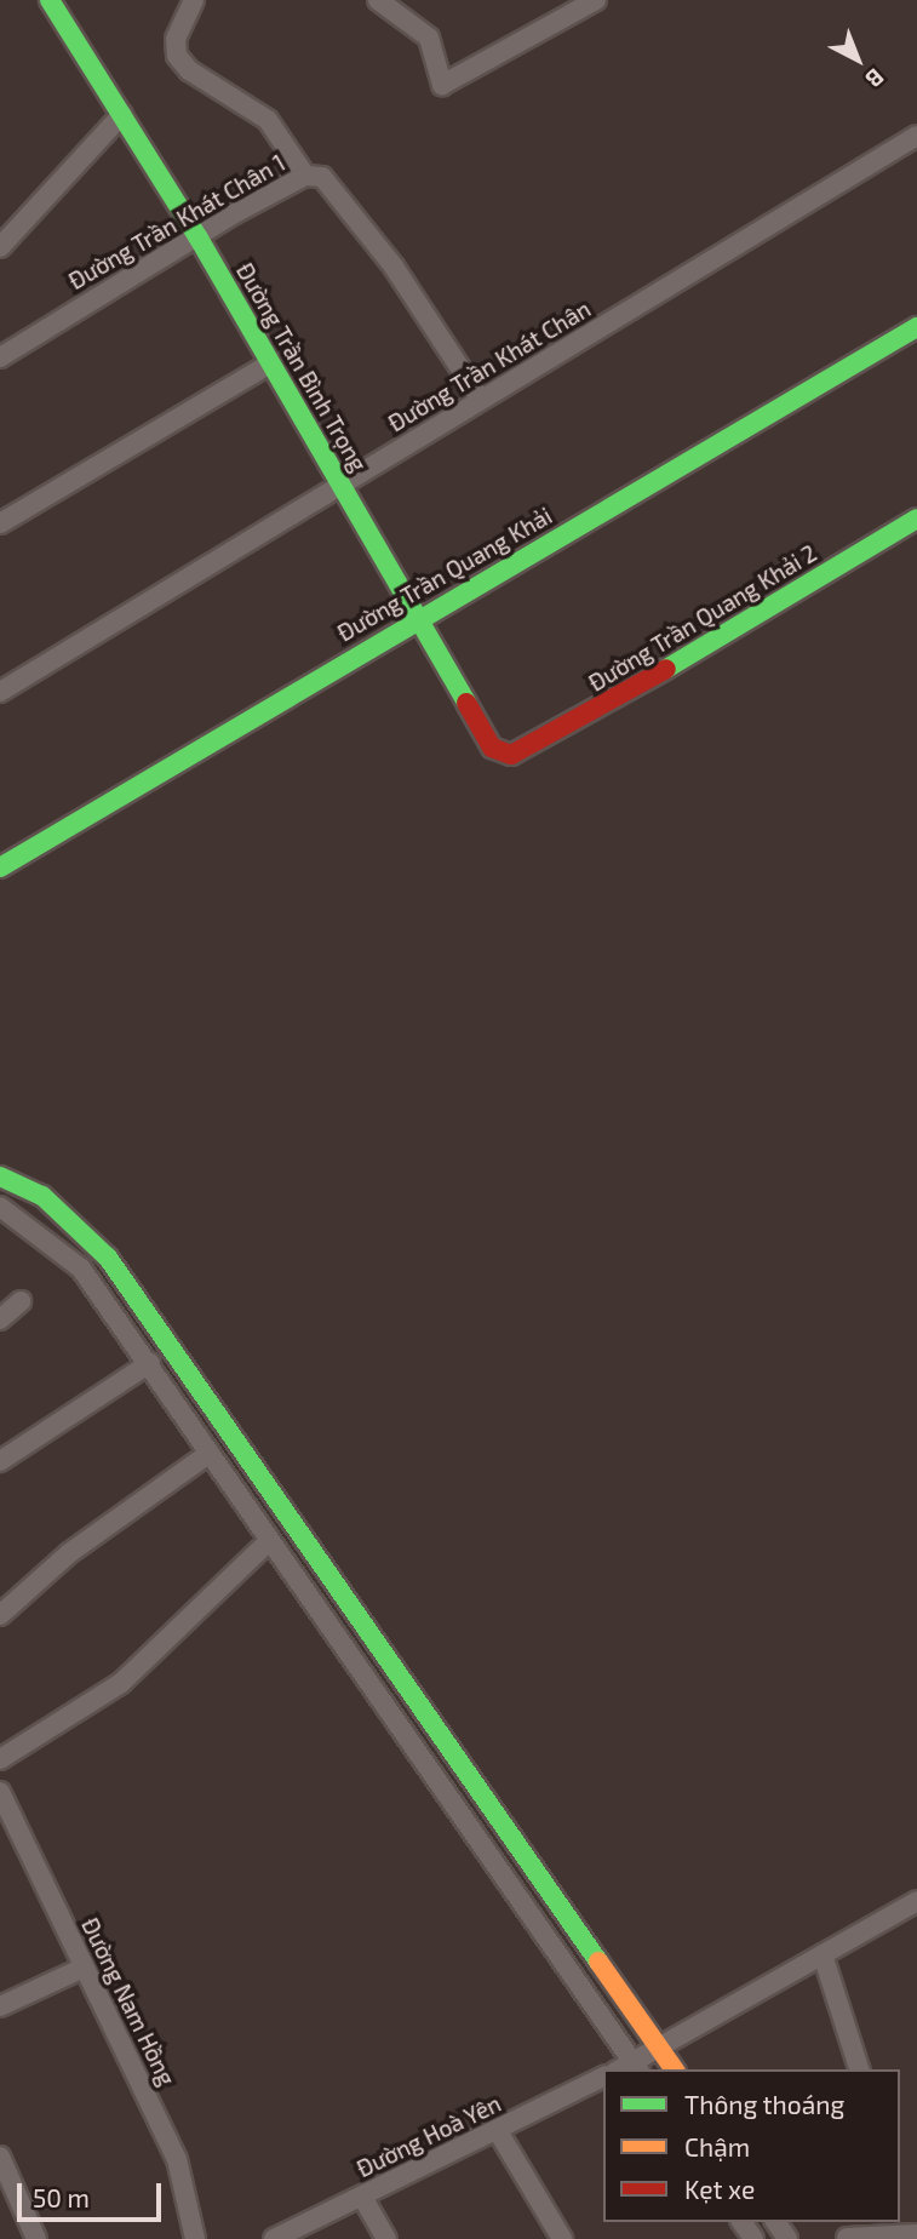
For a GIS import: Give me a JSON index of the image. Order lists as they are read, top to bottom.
{
  "streets": {
    "street": [
      "Đường Trần Khát Chân 1",
      "Đường Trần Khát Chân",
      "Đường Trần Bình Trọng",
      "Đường Trần Quang Khải",
      "Đường Trần Quang Khải 2",
      "Đường Nam Hồng",
      "Đường Hoà Yên"
    ]
  },
  "crossings": [
    ["Đường Trần Khát Chân 1", "Đường Trần Khát Chân"],
    ["Đường Trần Khát Chân 1", "Đường Trần Bình Trọng"],
    ["Đường Trần Khát Chân", "Đường Trần Bình Trọng"],
    ["Đường Trần Bình Trọng", "Đường Trần Quang Khải"],
    ["Đường Trần Bình Trọng", "Đường Trần Quang Khải 2"]
  ],
  "legend": ["Thông thoáng", "Chậm", "Kẹt xe"],
  "scale_bar": "50 m",
  "north": "bottom right"
}
